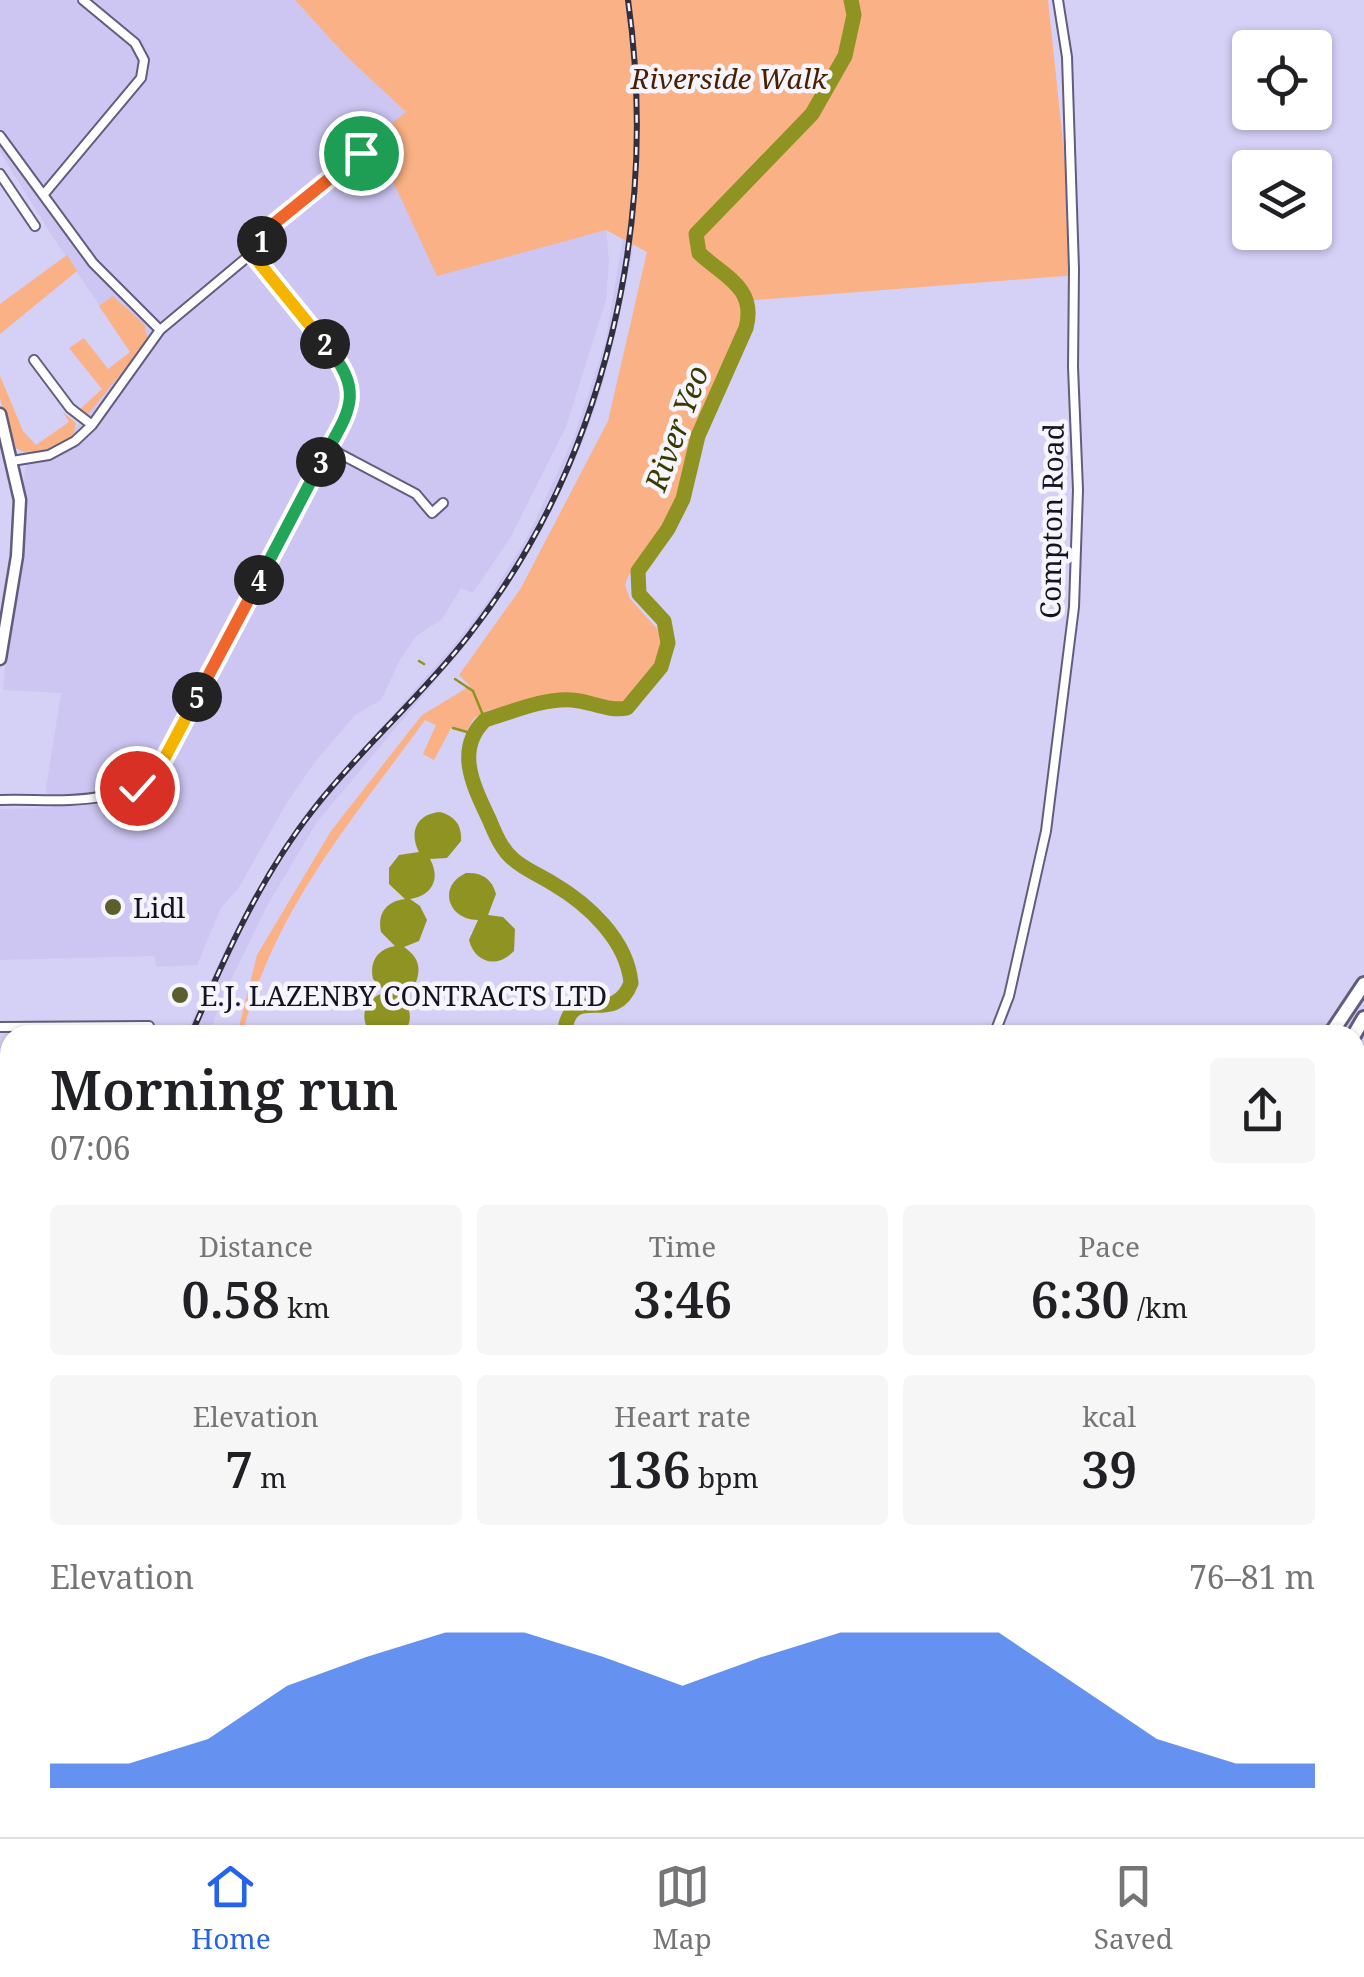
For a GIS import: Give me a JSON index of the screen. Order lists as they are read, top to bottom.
{
  "streets": {
    "street": ["Compton Road"]
  },
  "water": ["River Yeo"],
  "parks": ["Riverside Walk"],
  "places": ["Lidl", "E.J. LAZENBY CONTRACTS LTD"],
  "page": {
    "pins": [
      "1",
      "2",
      "3",
      "4",
      "5"
    ],
    "heading": ["Morning run", "07:06"],
    "stats": [
      ["Distance", "0.58 km"],
      ["Time", "3:46"],
      ["Pace", "6:30 /km"],
      ["Elevation", "7 m"],
      ["Heart rate", "136 bpm"],
      ["kcal", "39"]
    ],
    "chart": ["Elevation", "76–81 m"],
    "tabs": ["Home", "Map", "Saved"]
  }
}
